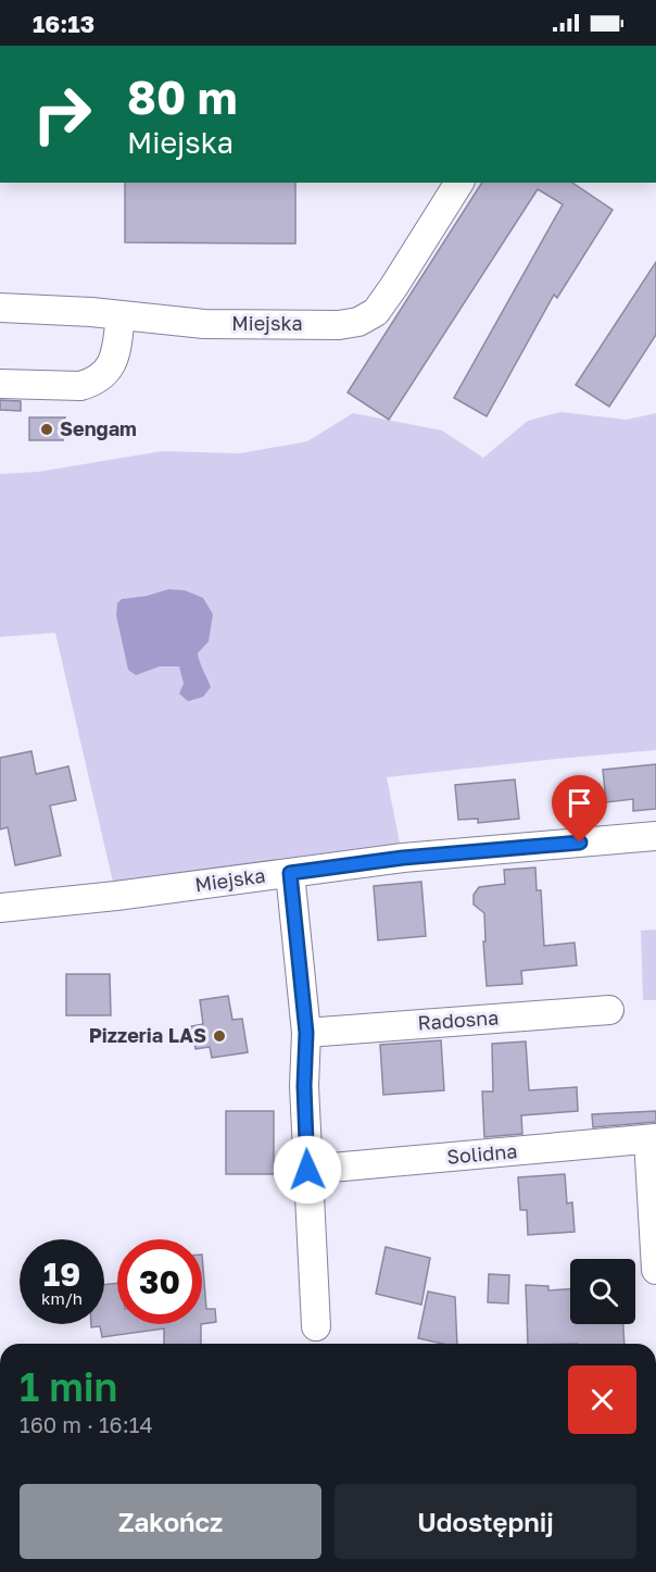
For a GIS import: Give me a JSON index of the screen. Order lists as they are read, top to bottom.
{
  "streets": {
    "street": ["Miejska", "Radosna", "Solidna"]
  },
  "places": ["Sengam", "Pizzeria LAS"],
  "page": {
    "status": "16:13",
    "turn": ["80 m", "Miejska"],
    "speed": "19 km/h",
    "limit": "30",
    "heading": ["1 min", "160 m · 16:14"],
    "buttons": ["Zakończ", "Udostępnij"]
  }
}
